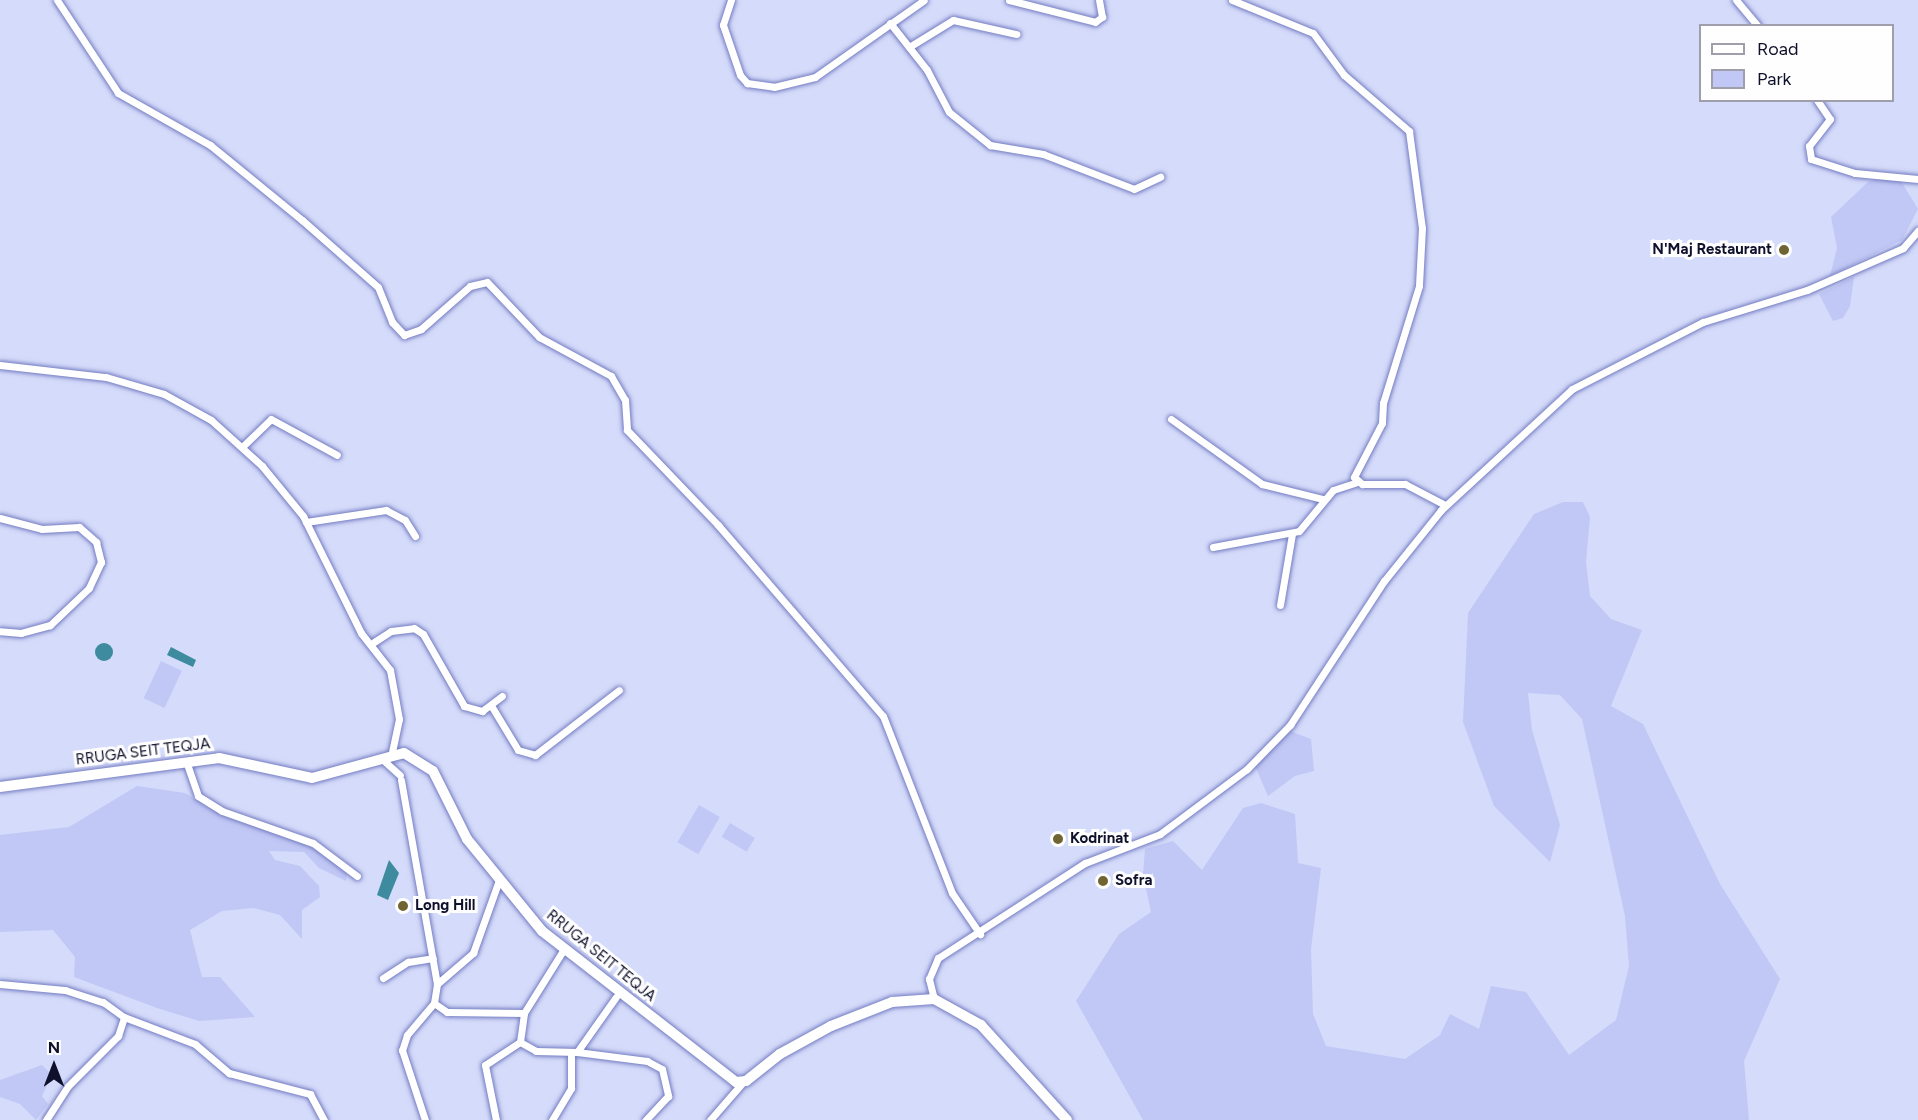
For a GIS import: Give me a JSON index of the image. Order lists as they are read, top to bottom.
{
  "streets": {
    "main road": ["RRUGA SEIT TEQJA"]
  },
  "places": [
    "N'Maj Restaurant",
    "Kodrinat",
    "Sofra",
    "Long Hill"
  ],
  "legend": ["Road", "Park"],
  "north": "top"
}
